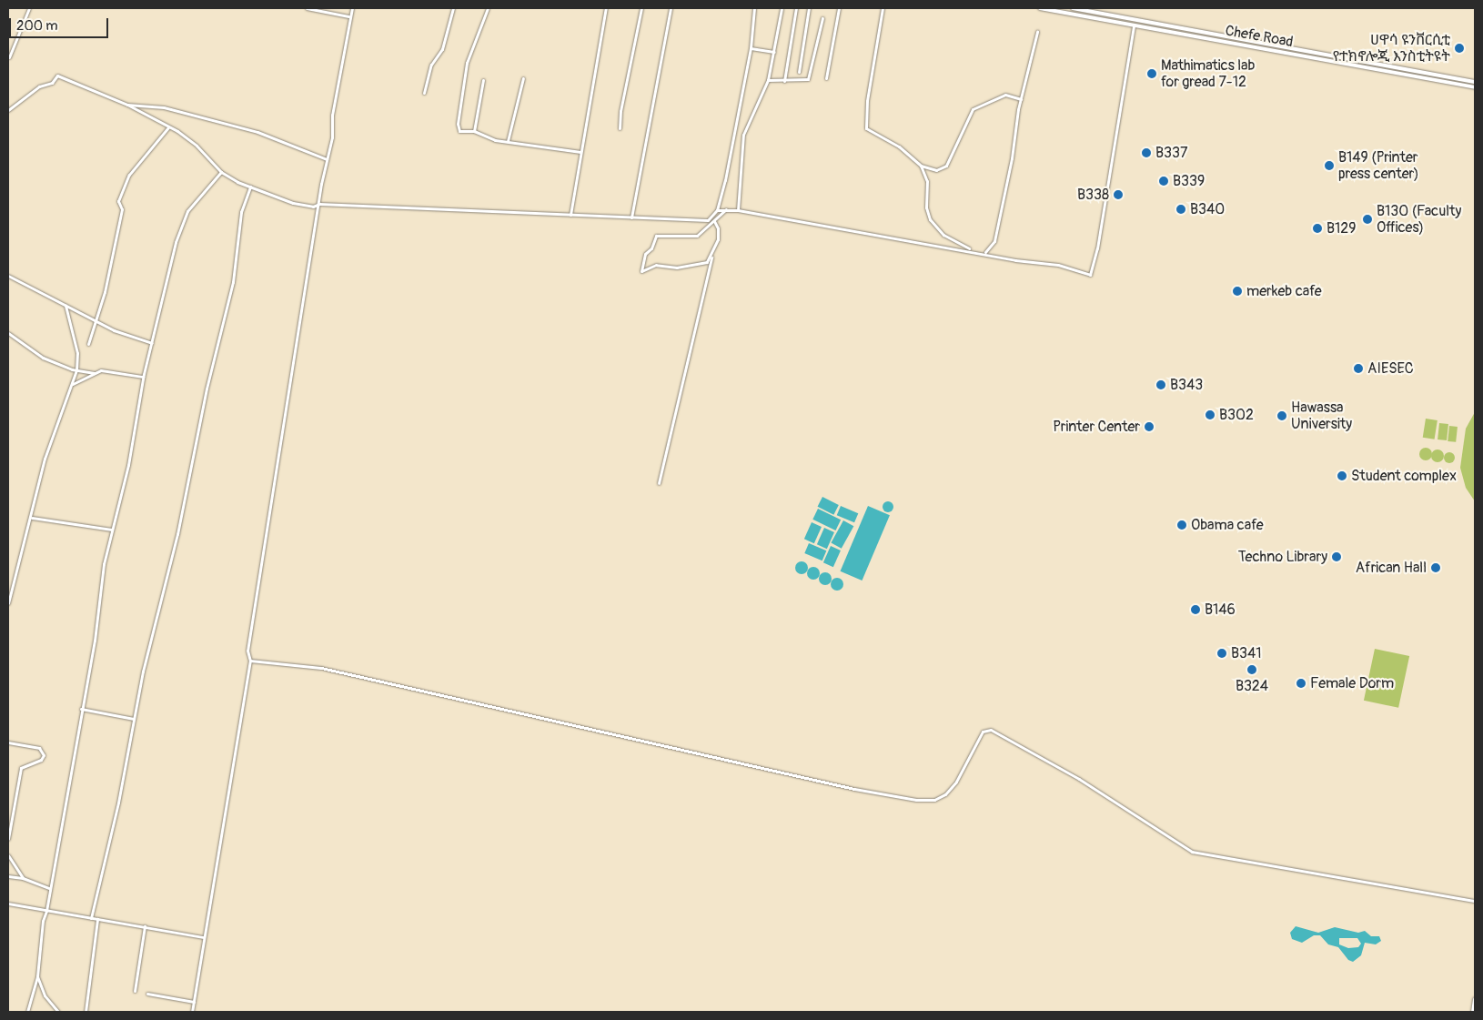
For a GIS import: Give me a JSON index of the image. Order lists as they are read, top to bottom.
{
  "streets": {
    "street": ["Chefe Road"]
  },
  "places": [
    "ሀዋሳ ዩንቨርሲቲ የተክኖሎጂ እንስቲትዩት",
    "Mathimatics lab for gread 7-12",
    "B337",
    "B149 (Printer press center)",
    "B339",
    "B338",
    "B340",
    "B130 (Faculty Offices)",
    "B129",
    "merkeb cafe",
    "AIESEC",
    "B343",
    "B302",
    "Hawassa University",
    "Printer Center",
    "Student complex",
    "Obama cafe",
    "Techno Library",
    "African Hall",
    "B146",
    "B341",
    "B324",
    "Female Dorm"
  ],
  "scale_bar": "200 m"
}
